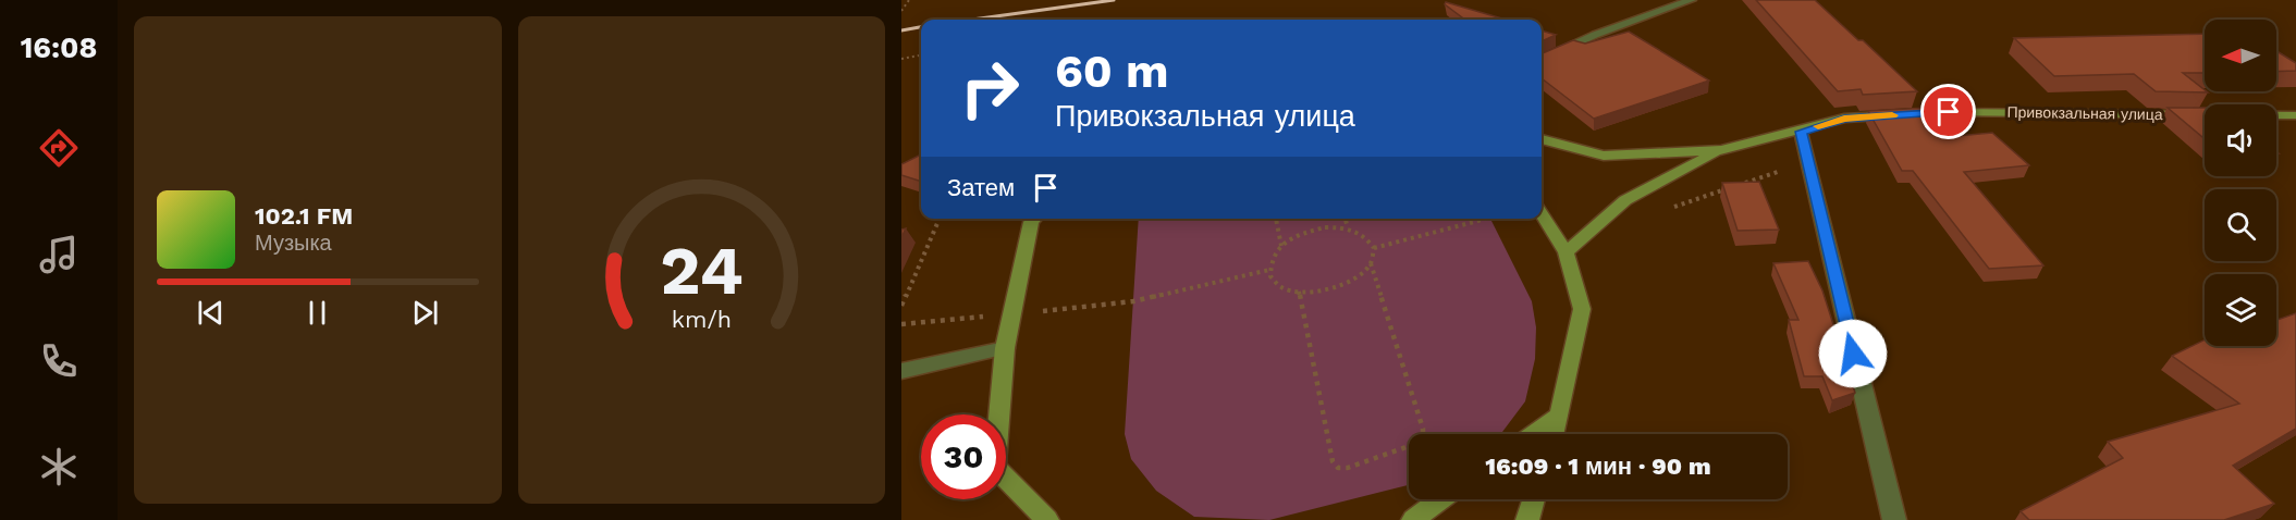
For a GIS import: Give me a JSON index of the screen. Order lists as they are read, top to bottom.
{
  "streets": {
    "street": ["Привокзальная улица"]
  },
  "north": "left",
  "page": {
    "tabs": "16:08",
    "turn": ["60 m", "Привокзальная улица"],
    "then": "Затем",
    "song": ["102.1 FM", "Музыка"],
    "limit": "30",
    "trip": "16:09 · 1 мин · 90 m",
    "gauge": ["24", "km/h"]
  }
}
